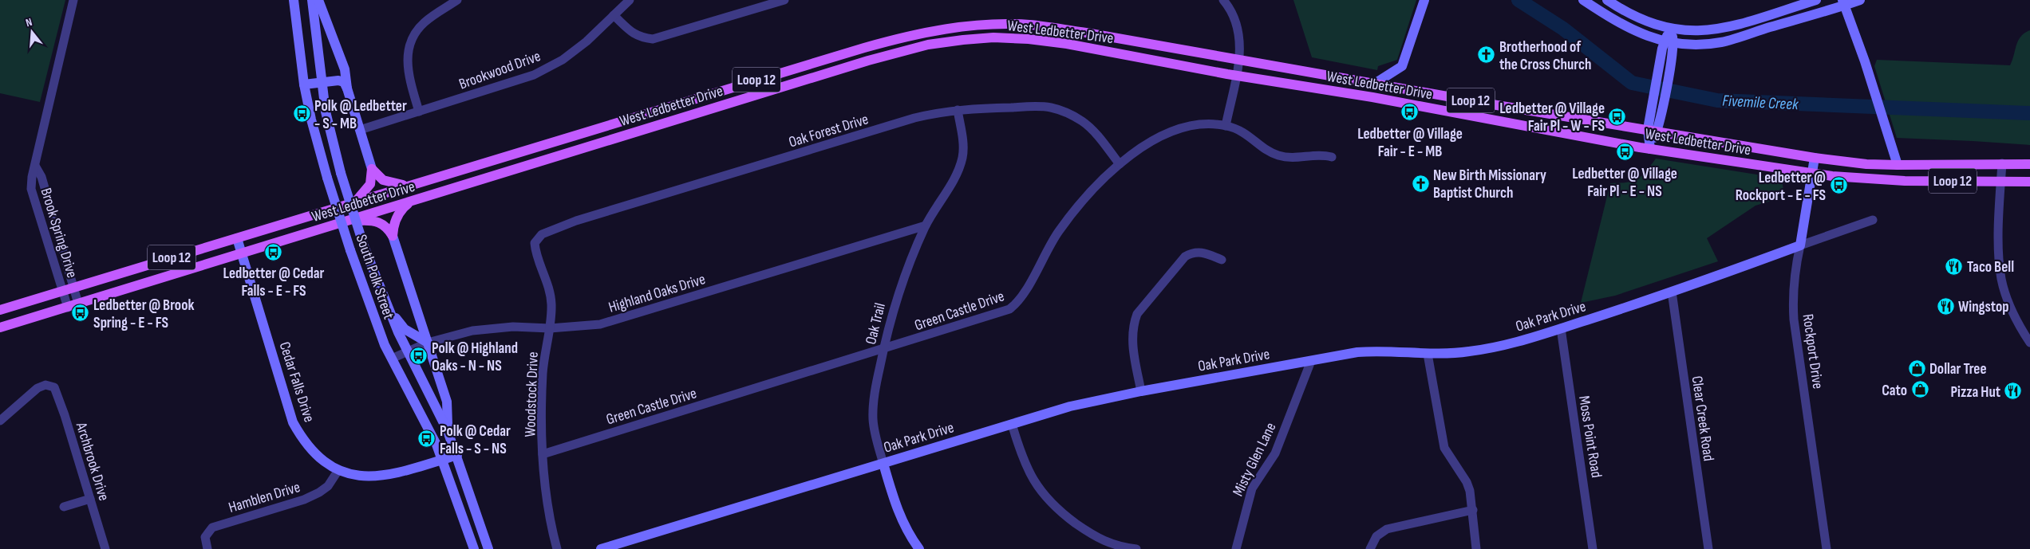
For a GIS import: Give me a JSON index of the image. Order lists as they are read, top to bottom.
{
  "streets": {
    "main road": ["West Ledbetter Drive", "Loop 12"],
    "street": [
      "Brookwood Drive",
      "Oak Forest Drive",
      "Brook Spring Drive",
      "South Polk Street",
      "Highland Oaks Drive",
      "Green Castle Drive",
      "Oak Park Drive",
      "Oak Trail",
      "Rockport Drive",
      "Cedar Falls Drive",
      "Woodstock Drive",
      "Clear Creek Road",
      "Moss Point Road",
      "Misty Glen Lane",
      "Archbrook Drive",
      "Hamblen Drive"
    ]
  },
  "crossings": [
    ["West Ledbetter Drive", "Brook Spring Drive"],
    ["West Ledbetter Drive", "Rockport Drive"],
    ["West Ledbetter Drive", "Cedar Falls Drive"],
    ["Oak Forest Drive", "Green Castle Drive"],
    ["Oak Forest Drive", "Oak Trail"],
    ["Oak Forest Drive", "Woodstock Drive"],
    ["South Polk Street", "Highland Oaks Drive"],
    ["South Polk Street", "Cedar Falls Drive"],
    ["Highland Oaks Drive", "Oak Trail"],
    ["Highland Oaks Drive", "Woodstock Drive"],
    ["Green Castle Drive", "Oak Trail"],
    ["Green Castle Drive", "Woodstock Drive"],
    ["Oak Park Drive", "Oak Trail"],
    ["Oak Park Drive", "Rockport Drive"],
    ["Oak Park Drive", "Clear Creek Road"],
    ["Oak Park Drive", "Moss Point Road"],
    ["Oak Park Drive", "Misty Glen Lane"],
    ["Cedar Falls Drive", "Hamblen Drive"]
  ],
  "water": ["Fivemile Creek"],
  "places": {
    "church": ["Brotherhood of the Cross Church", "New Birth Missionary Baptist Church"],
    "bus stop": [
      "Ledbetter @ Village Fair - E - MB",
      "Polk @ Ledbetter - S - MB",
      "Ledbetter @ Village Fair Pl - W - FS",
      "Ledbetter @ Village Fair Pl - E - NS",
      "Ledbetter @ Rockport - E - FS",
      "Ledbetter @ Cedar Falls - E - FS",
      "Ledbetter @ Brook Spring - E - FS",
      "Polk @ Highland Oaks - N - NS",
      "Polk @ Cedar Falls - S - NS"
    ],
    "restaurant": ["Taco Bell", "Wingstop", "Pizza Hut"],
    "shop": ["Dollar Tree", "Cato"]
  },
  "north": "top"
}
